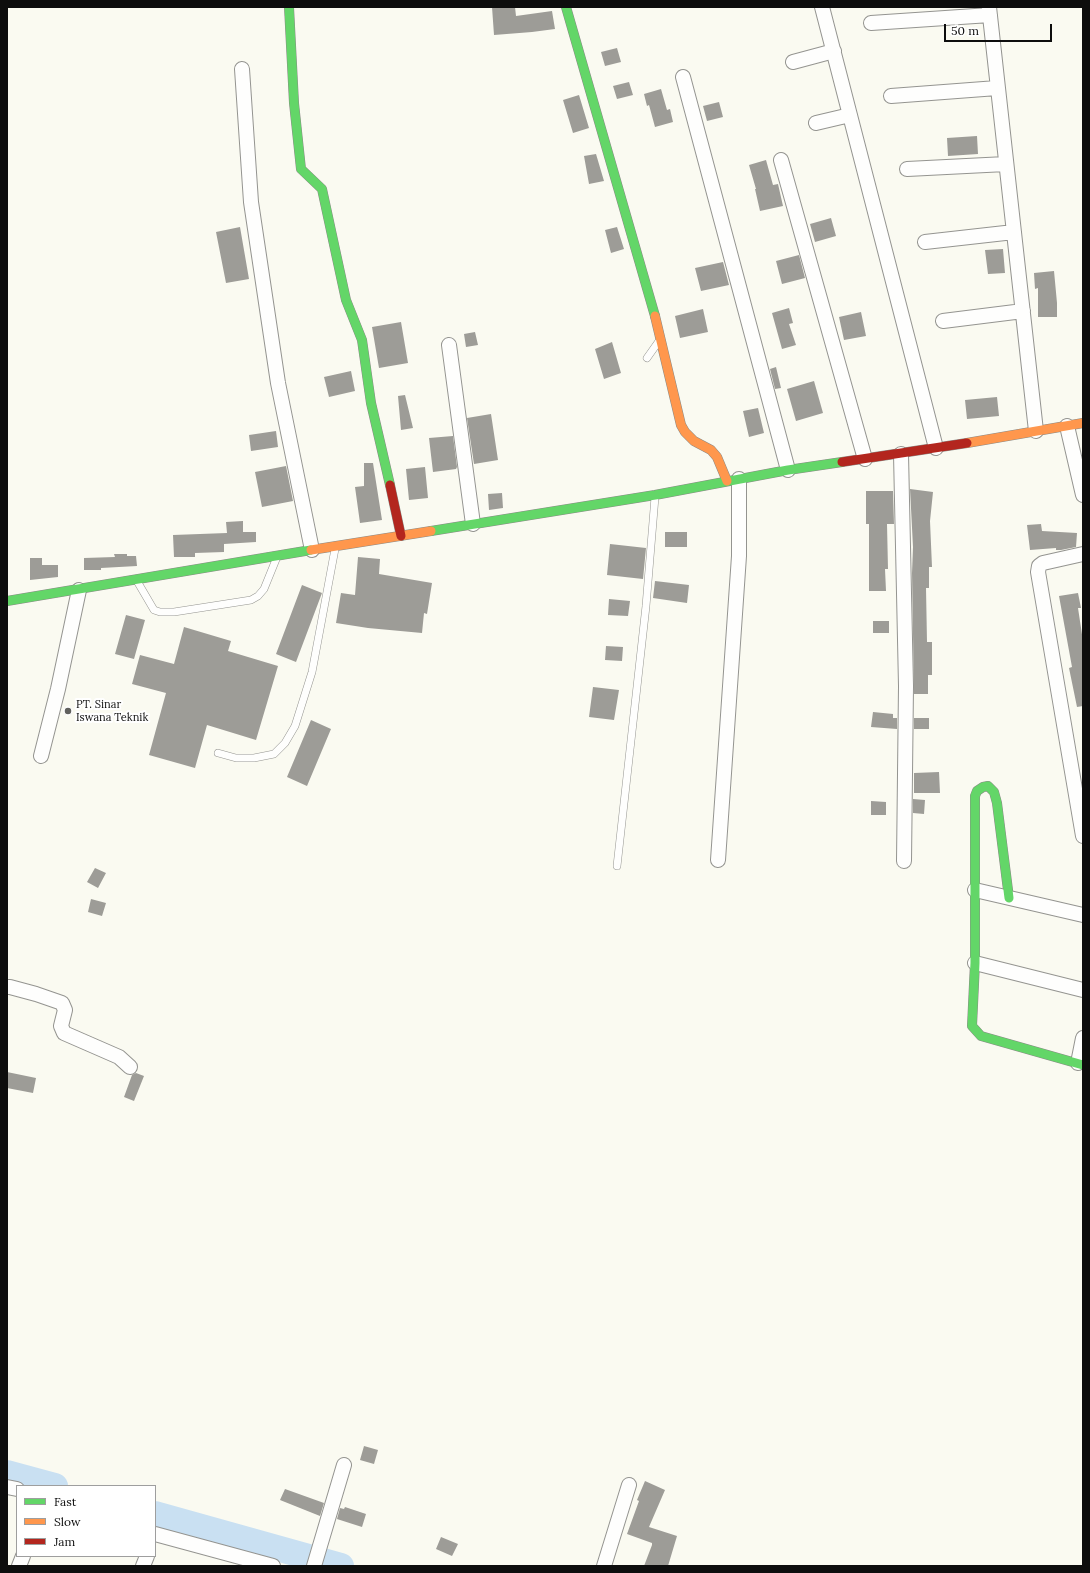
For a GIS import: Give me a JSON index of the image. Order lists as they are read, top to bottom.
{
  "places": ["PT. Sinar Iswana Teknik"],
  "legend": ["Fast", "Slow", "Jam"],
  "scale_bar": "50 m"
}
